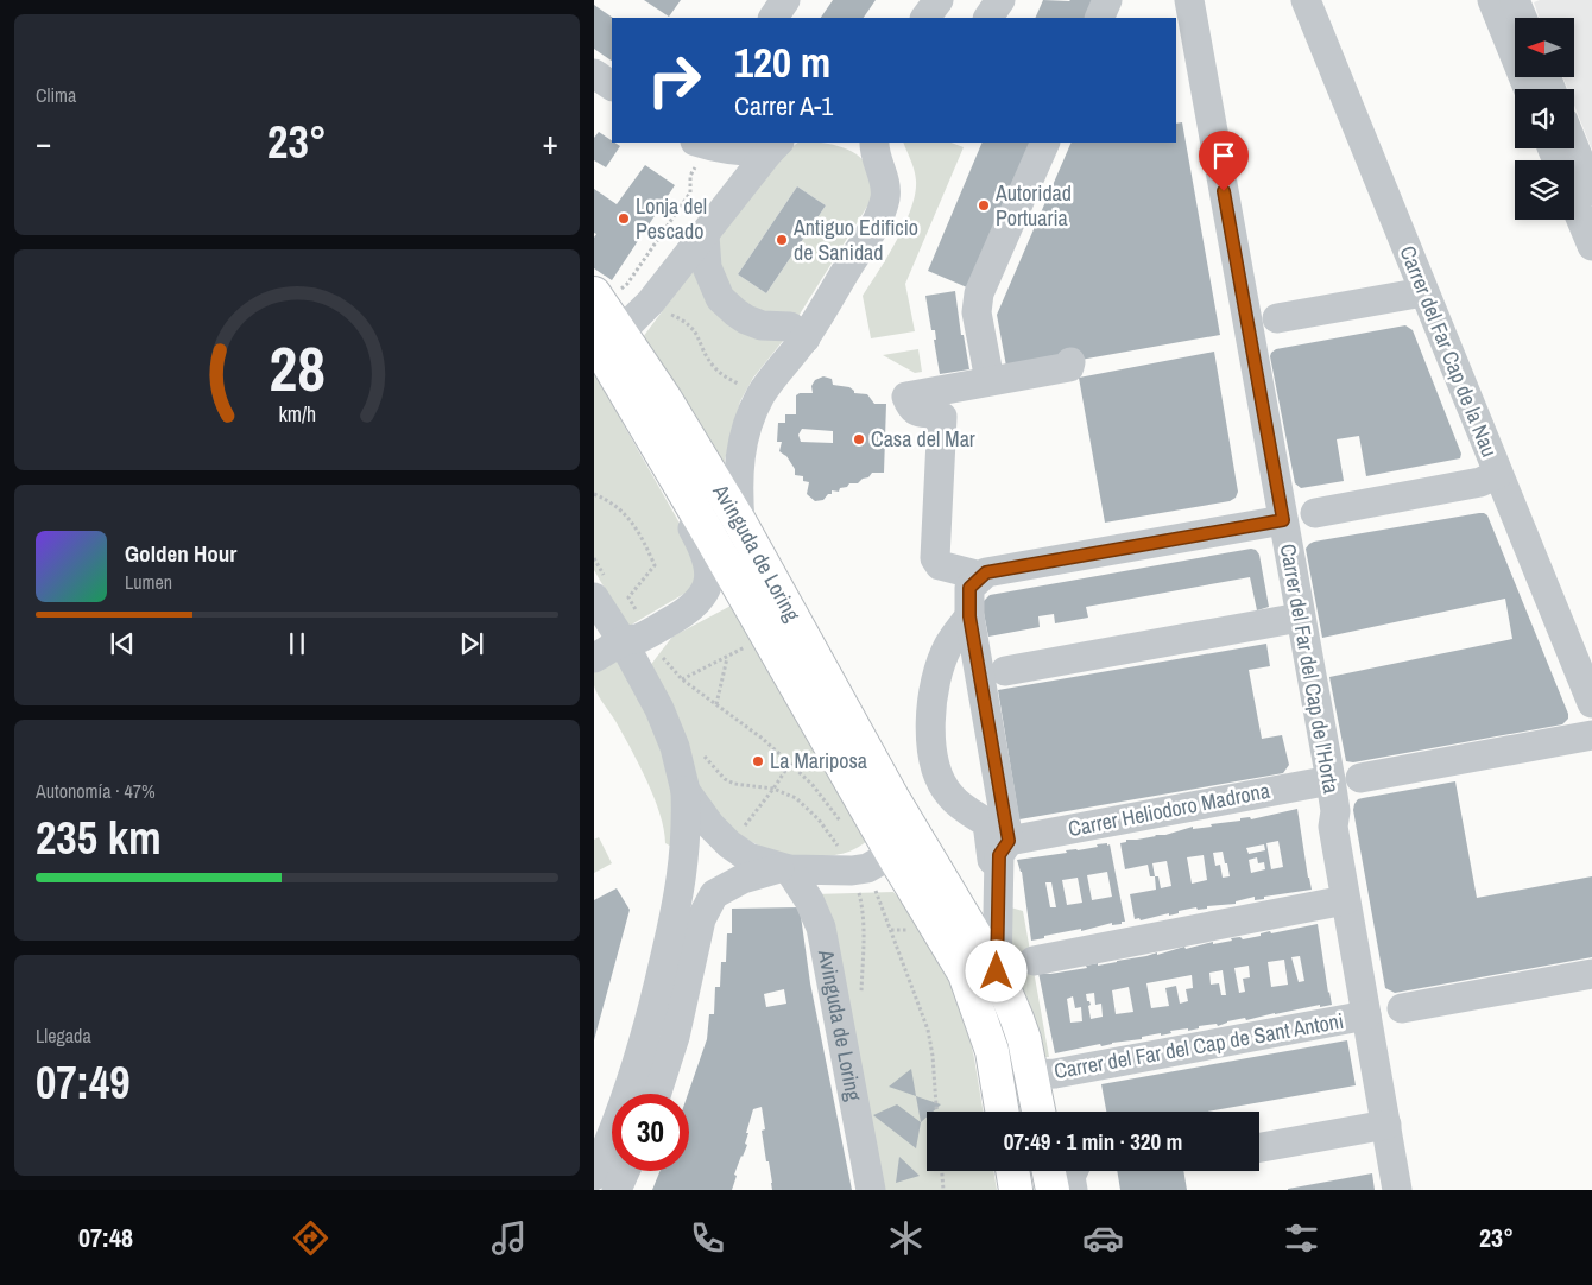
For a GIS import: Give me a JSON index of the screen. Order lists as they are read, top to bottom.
{
  "streets": {
    "main road": ["Avinguda de Loring"],
    "street": [
      "Carrer del Far Cap de la Nau",
      "Carrer del Far del Cap de l'Horta",
      "Carrer Heliodoro Madrona",
      "Carrer del Far del Cap de Sant Antoni"
    ]
  },
  "crossings": [
    ["Avinguda de Loring", "Carrer del Far del Cap de Sant Antoni"],
    ["Carrer del Far del Cap de l'Horta", "Carrer Heliodoro Madrona"],
    ["Carrer del Far del Cap de l'Horta", "Carrer del Far del Cap de Sant Antoni"]
  ],
  "places": [
    "Autoridad Portuaria",
    "Lonja del Pescado",
    "Antiguo Edificio de Sanidad",
    "Casa del Mar",
    "La Mariposa"
  ],
  "north": "left",
  "page": {
    "tile": [
      "Clima",
      ["Autonomía · 47%", "235 km"],
      ["Llegada", "07:49"]
    ],
    "turn": ["120 m", "Carrer A-1"],
    "heat": ["−", "23°", "+"],
    "song": ["Golden Hour", "Lumen"],
    "limit": "30",
    "trip": "07:49 · 1 min · 320 m",
    "tabs": ["07:48", "23°"],
    "gauge": ["28", "km/h"]
  }
}
